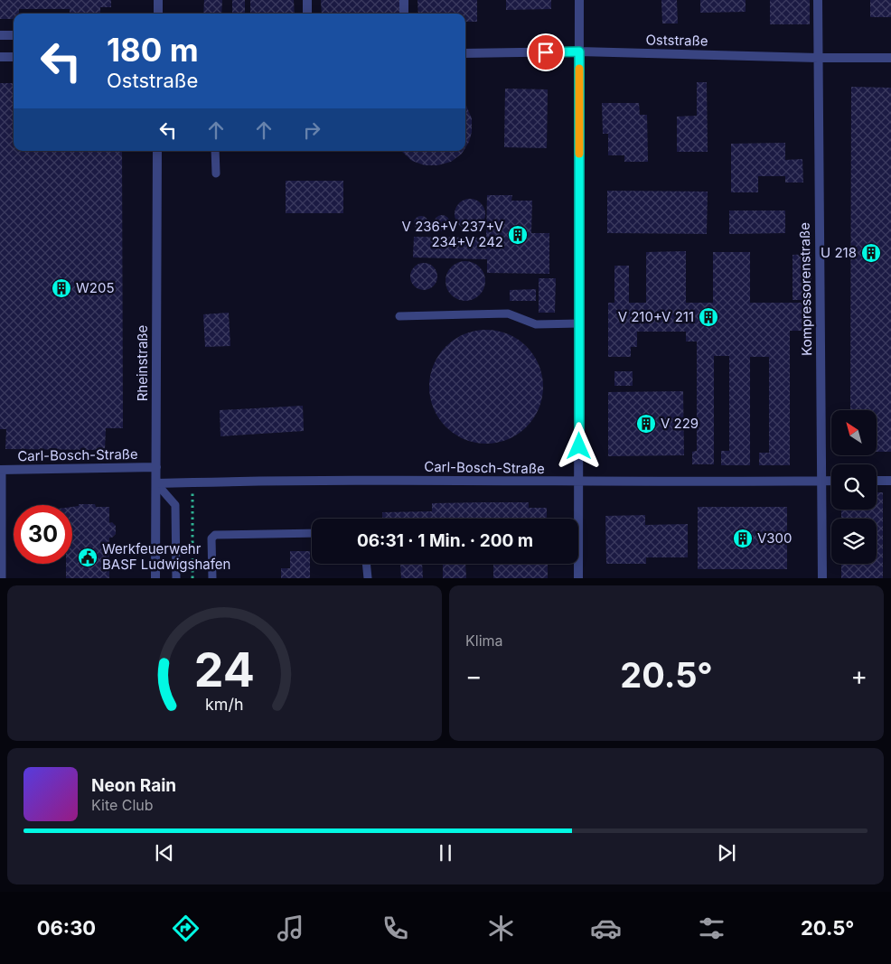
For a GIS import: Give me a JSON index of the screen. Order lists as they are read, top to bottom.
{
  "streets": {
    "street": [
      "Oststraße",
      "Kompressorenstraße",
      "Rheinstraße",
      "Carl-Bosch-Straße"
    ]
  },
  "crossings": [
    ["Oststraße", "Kompressorenstraße"],
    ["Kompressorenstraße", "Carl-Bosch-Straße"],
    ["Rheinstraße", "Carl-Bosch-Straße"]
  ],
  "places": {
    "building": [
      "V 236+V 237+V 234+V 242",
      "U 218",
      "W205",
      "V 210+V 211",
      "V 229",
      "V300"
    ],
    "public building": ["Werkfeuerwehr BASF Ludwigshafen"]
  },
  "north": "top left",
  "page": {
    "turn": ["180 m", "Oststraße"],
    "limit": "30",
    "trip": "06:31 · 1 Min. · 200 m",
    "tile": "Klima",
    "heat": ["−", "20.5°", "+"],
    "song": ["Neon Rain", "Kite Club"],
    "tabs": ["06:30", "20.5°"],
    "gauge": ["24", "km/h"]
  }
}
